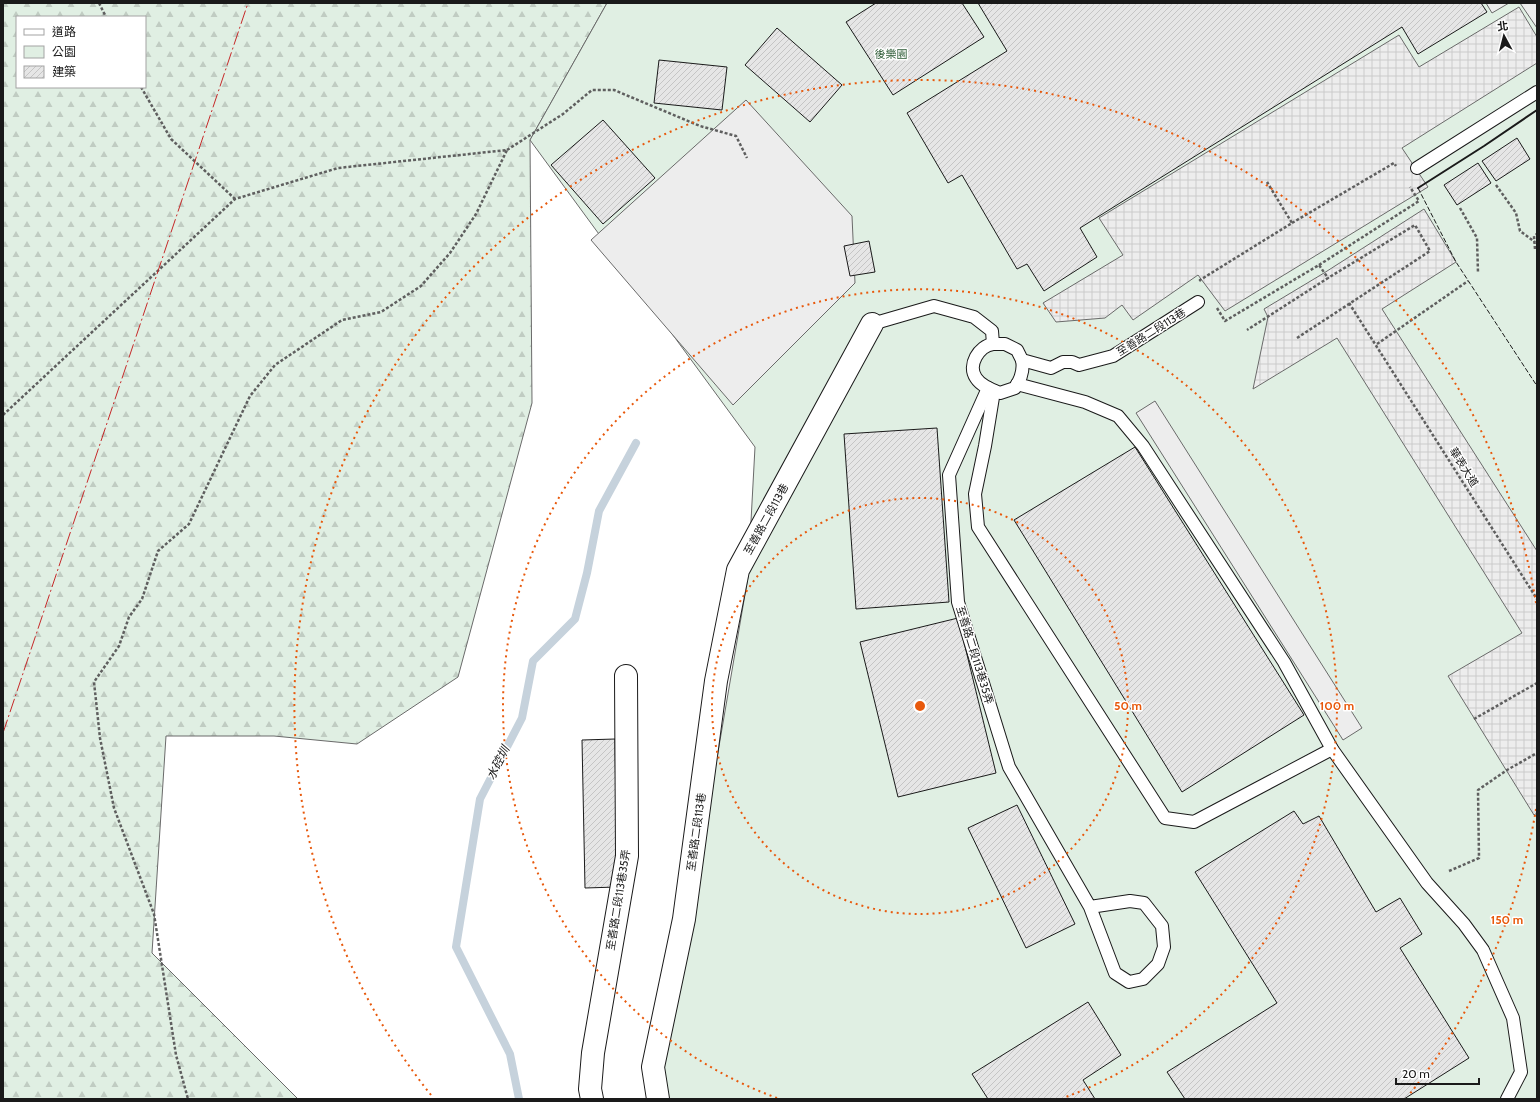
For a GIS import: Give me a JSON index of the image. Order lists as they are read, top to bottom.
{
  "streets": {
    "street": ["至善路二段113巷", "至善路二段113巷35弄"],
    "path": ["華表大道"]
  },
  "crossings": [
    ["至善路二段113巷", "至善路二段113巷35弄"]
  ],
  "water": ["水硿圳"],
  "parks": ["後樂園"],
  "legend": ["道路", "公園", "建築"],
  "scale_bar": "20 m",
  "north": "top",
  "rings": ["50 m", "100 m", "150 m"]
}
